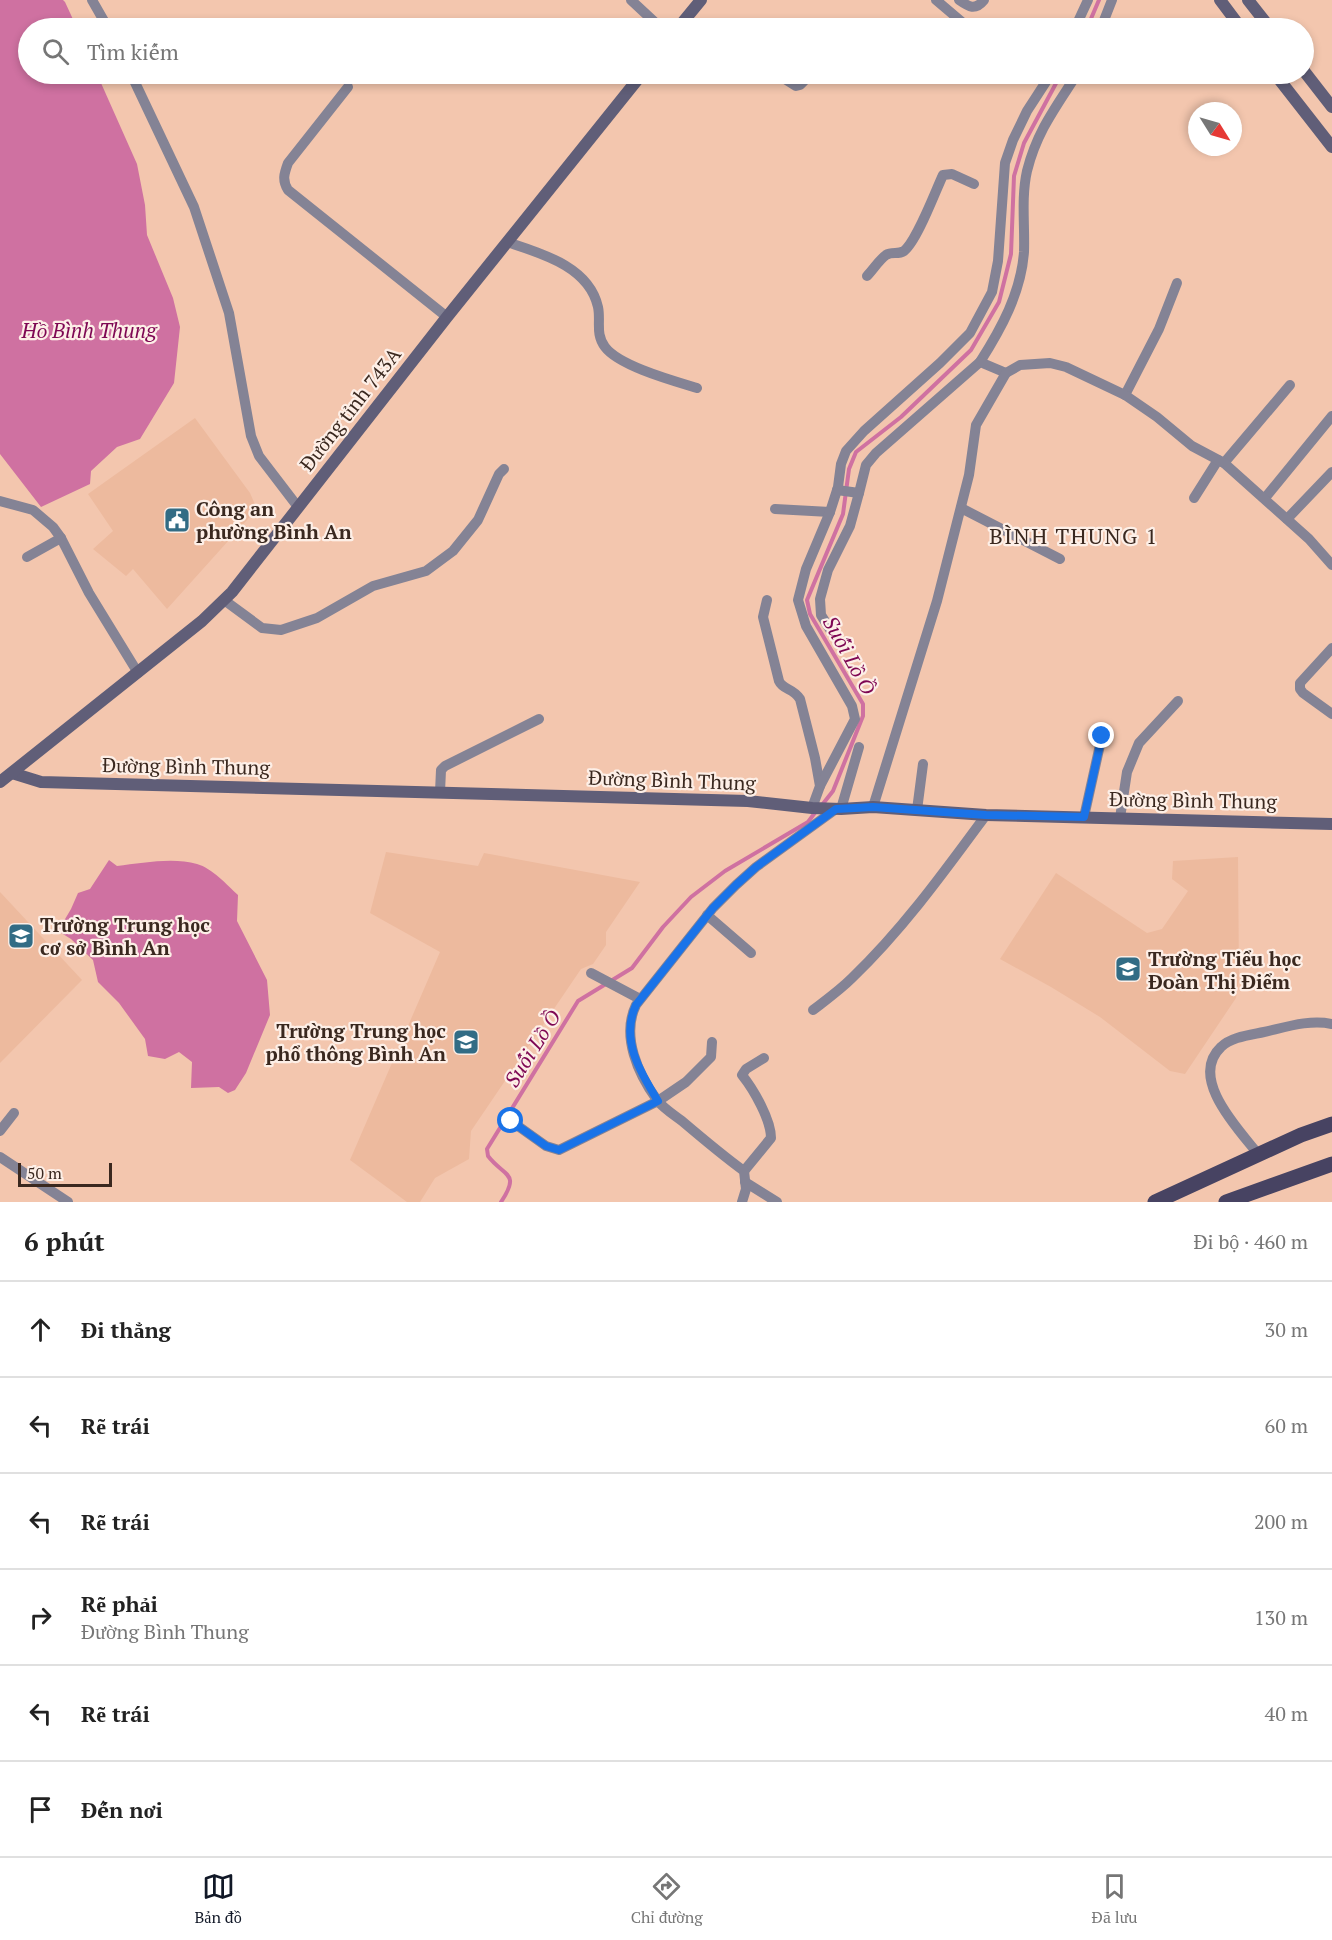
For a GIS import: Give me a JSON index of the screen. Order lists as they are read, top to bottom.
{
  "streets": {
    "street": ["Đường tỉnh 743A", "Đường Bình Thung"]
  },
  "crossings": [
    ["Đường tỉnh 743A", "Đường Bình Thung"]
  ],
  "districts": ["BÌNH THUNG 1"],
  "water": ["Hồ Bình Thung", "Suối Lồ Ồ"],
  "places": {
    "public building": ["Công an phường Bình An"],
    "school or university": ["Trường Trung học cơ sở Bình An", "Trường Tiểu học Đoàn Thị Điểm", "Trường Trung học phổ thông Bình An"]
  },
  "scale_bar": "50 m",
  "north": "bottom right",
  "page": {
    "search": "Tìm kiếm",
    "scale": "50 m",
    "heading": ["6 phút", "Đi bộ · 460 m"],
    "list": [
      ["Đi thẳng", "30 m"],
      ["Rẽ trái", "60 m"],
      ["Rẽ trái", "200 m"],
      ["Rẽ phải", "Đường Bình Thung", "130 m"],
      ["Rẽ trái", "40 m"],
      "Đến nơi"
    ],
    "nav": ["Bản đồ", "Chỉ đường", "Đã lưu"]
  }
}
